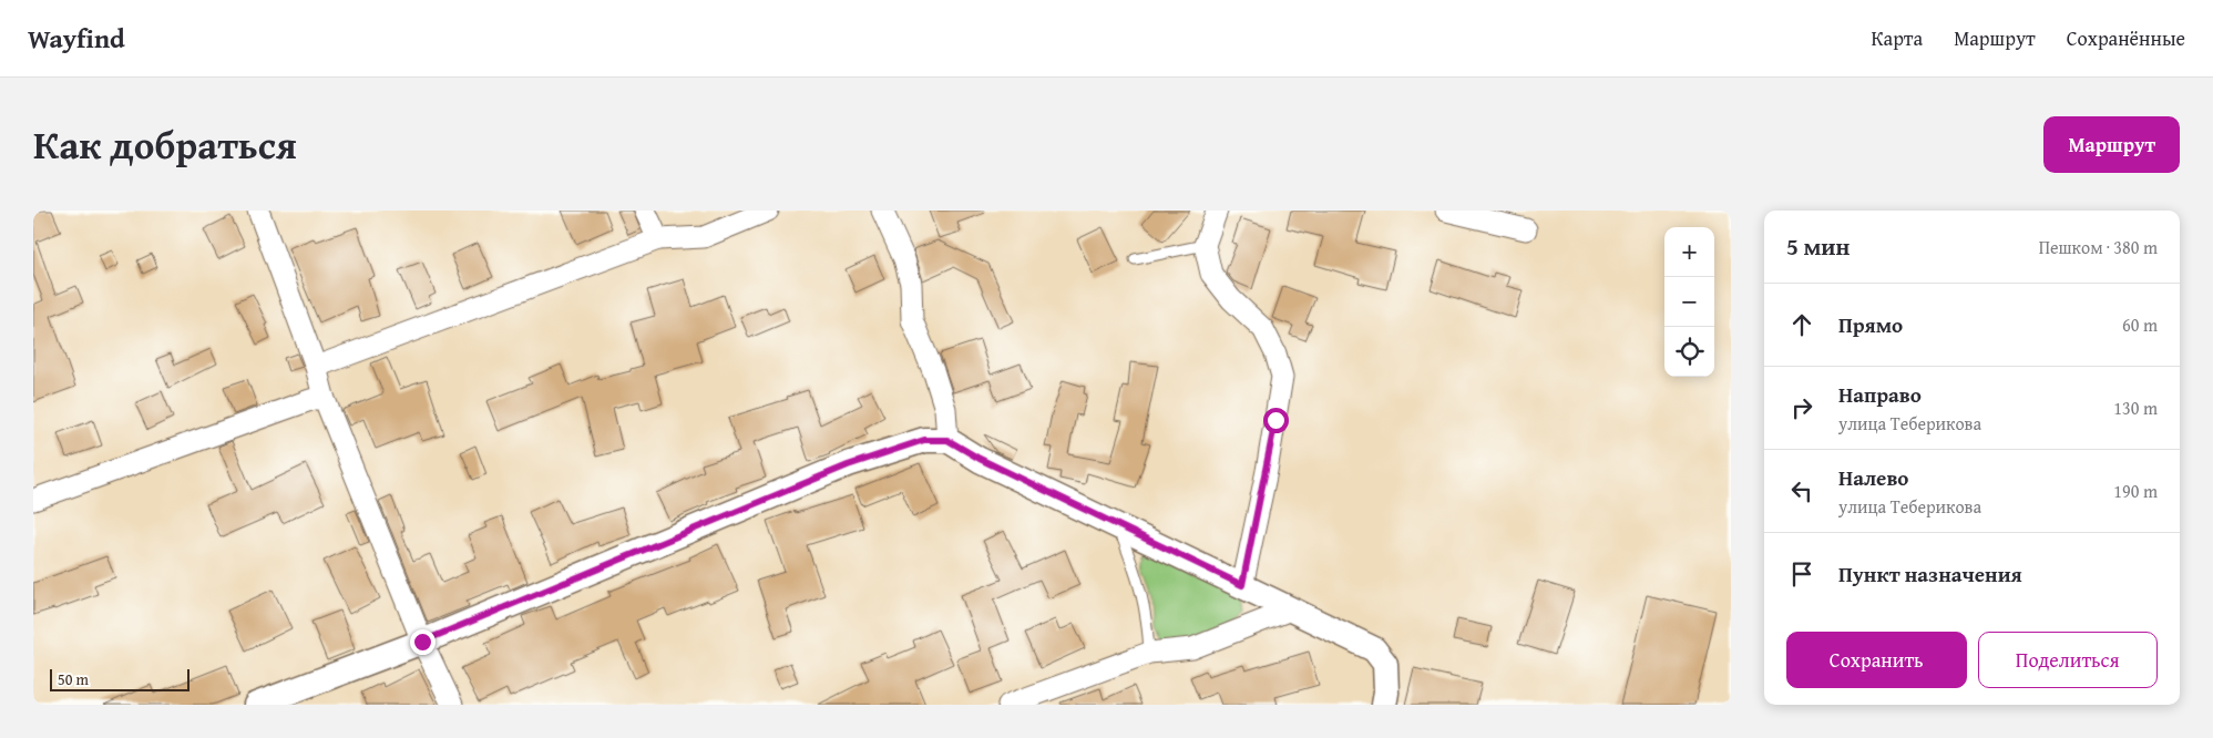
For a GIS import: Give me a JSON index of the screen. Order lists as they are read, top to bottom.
{
  "scale_bar": "50 m",
  "page": {
    "header": "Wayfind",
    "nav": ["Карта", "Маршрут", "Сохранённые"],
    "title": "Как добраться",
    "buttons": [
      "Маршрут",
      ["Сохранить", "Поделиться"]
    ],
    "heading": ["5 мин", "Пешком · 380 m"],
    "map_buttons": ["+", "−"],
    "list": [
      ["Прямо", "60 m"],
      ["Направо", "улица Теберикова", "130 m"],
      ["Налево", "улица Теберикова", "190 m"],
      "Пункт назначения"
    ],
    "scale": "50 m"
  }
}
